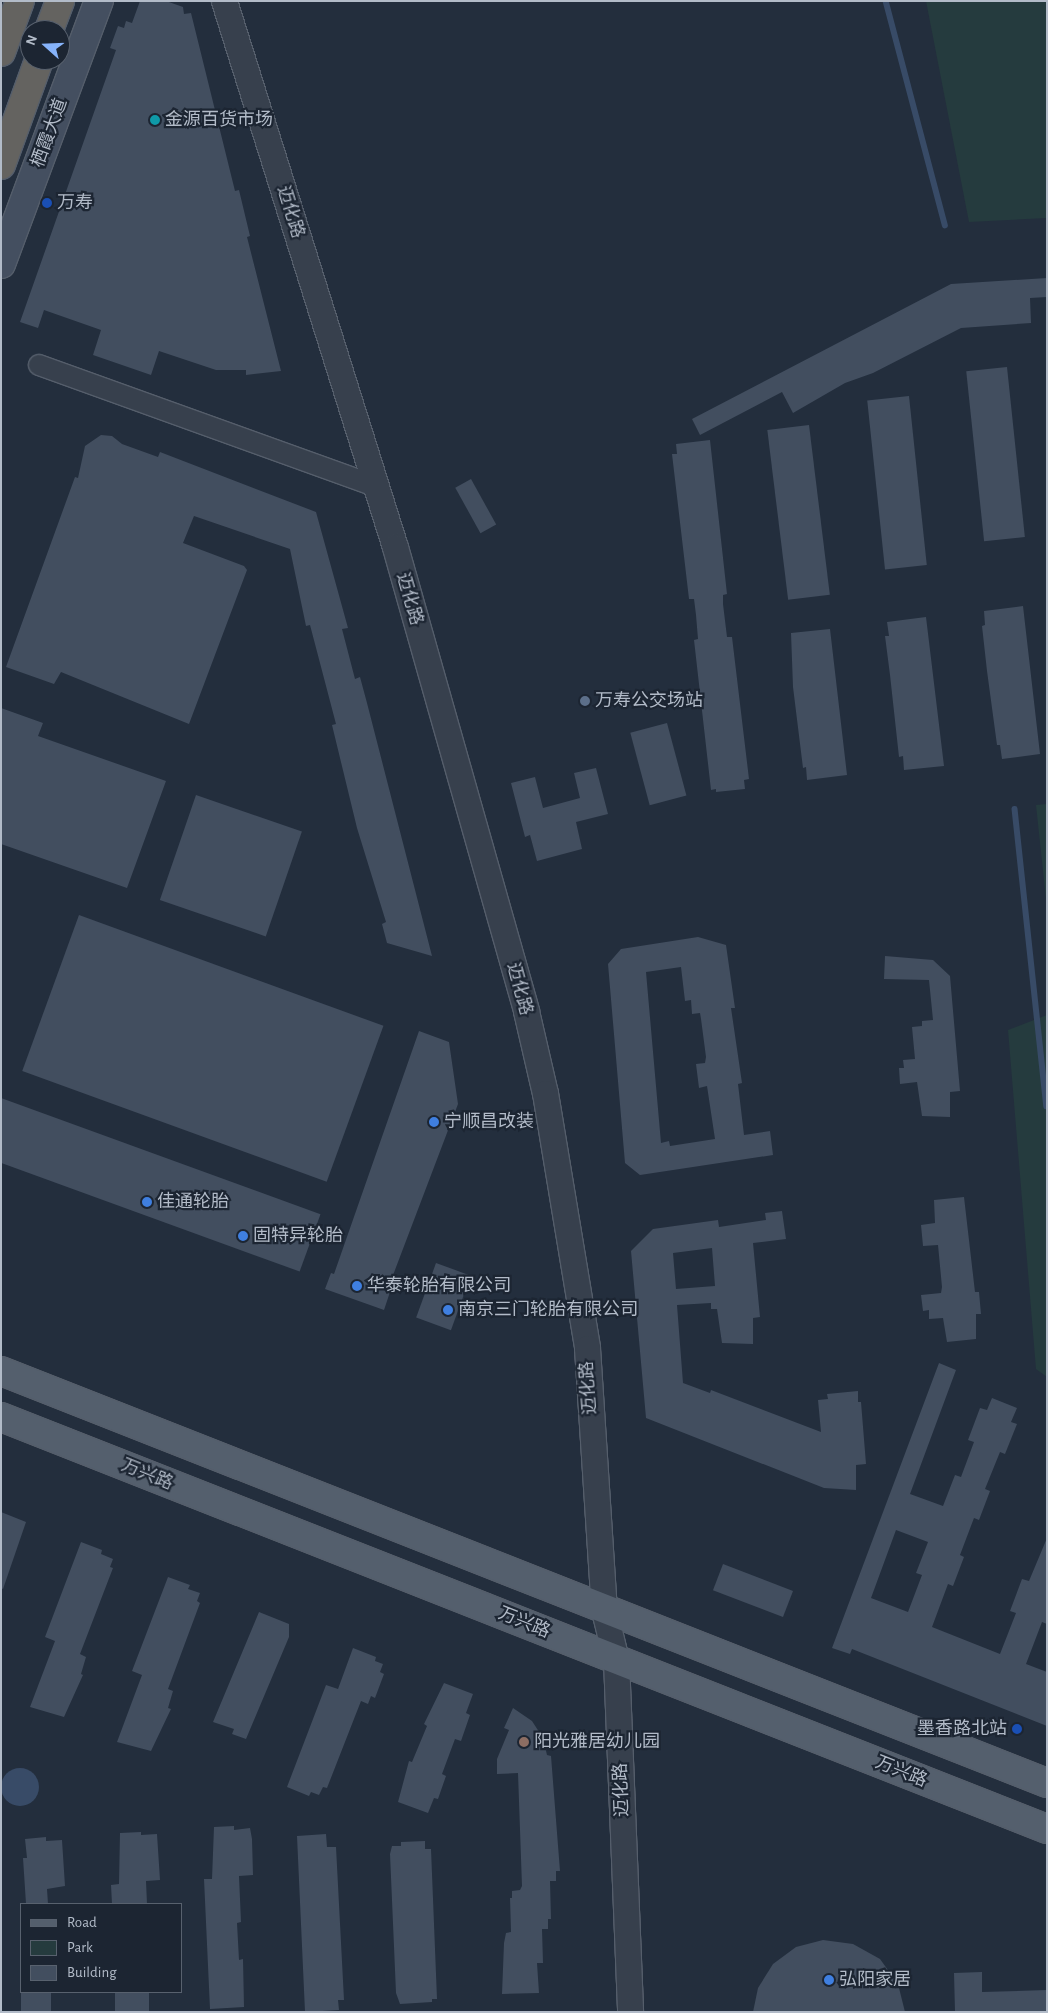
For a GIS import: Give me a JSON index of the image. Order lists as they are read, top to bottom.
{
  "streets": {
    "highway": ["栖霞大道"],
    "main road": ["万兴路"],
    "street": ["迈化路"]
  },
  "crossings": [
    ["迈化路", "万兴路"]
  ],
  "places": [
    "金源百货市场",
    "万寿",
    "万寿公交场站",
    "宁顺昌改装",
    "佳通轮胎",
    "固特异轮胎",
    "华泰轮胎有限公司",
    "南京三门轮胎有限公司",
    "墨香路北站",
    "阳光雅居幼儿园",
    "弘阳家居"
  ],
  "legend": ["Road", "Park", "Building"],
  "north": "left"
}
